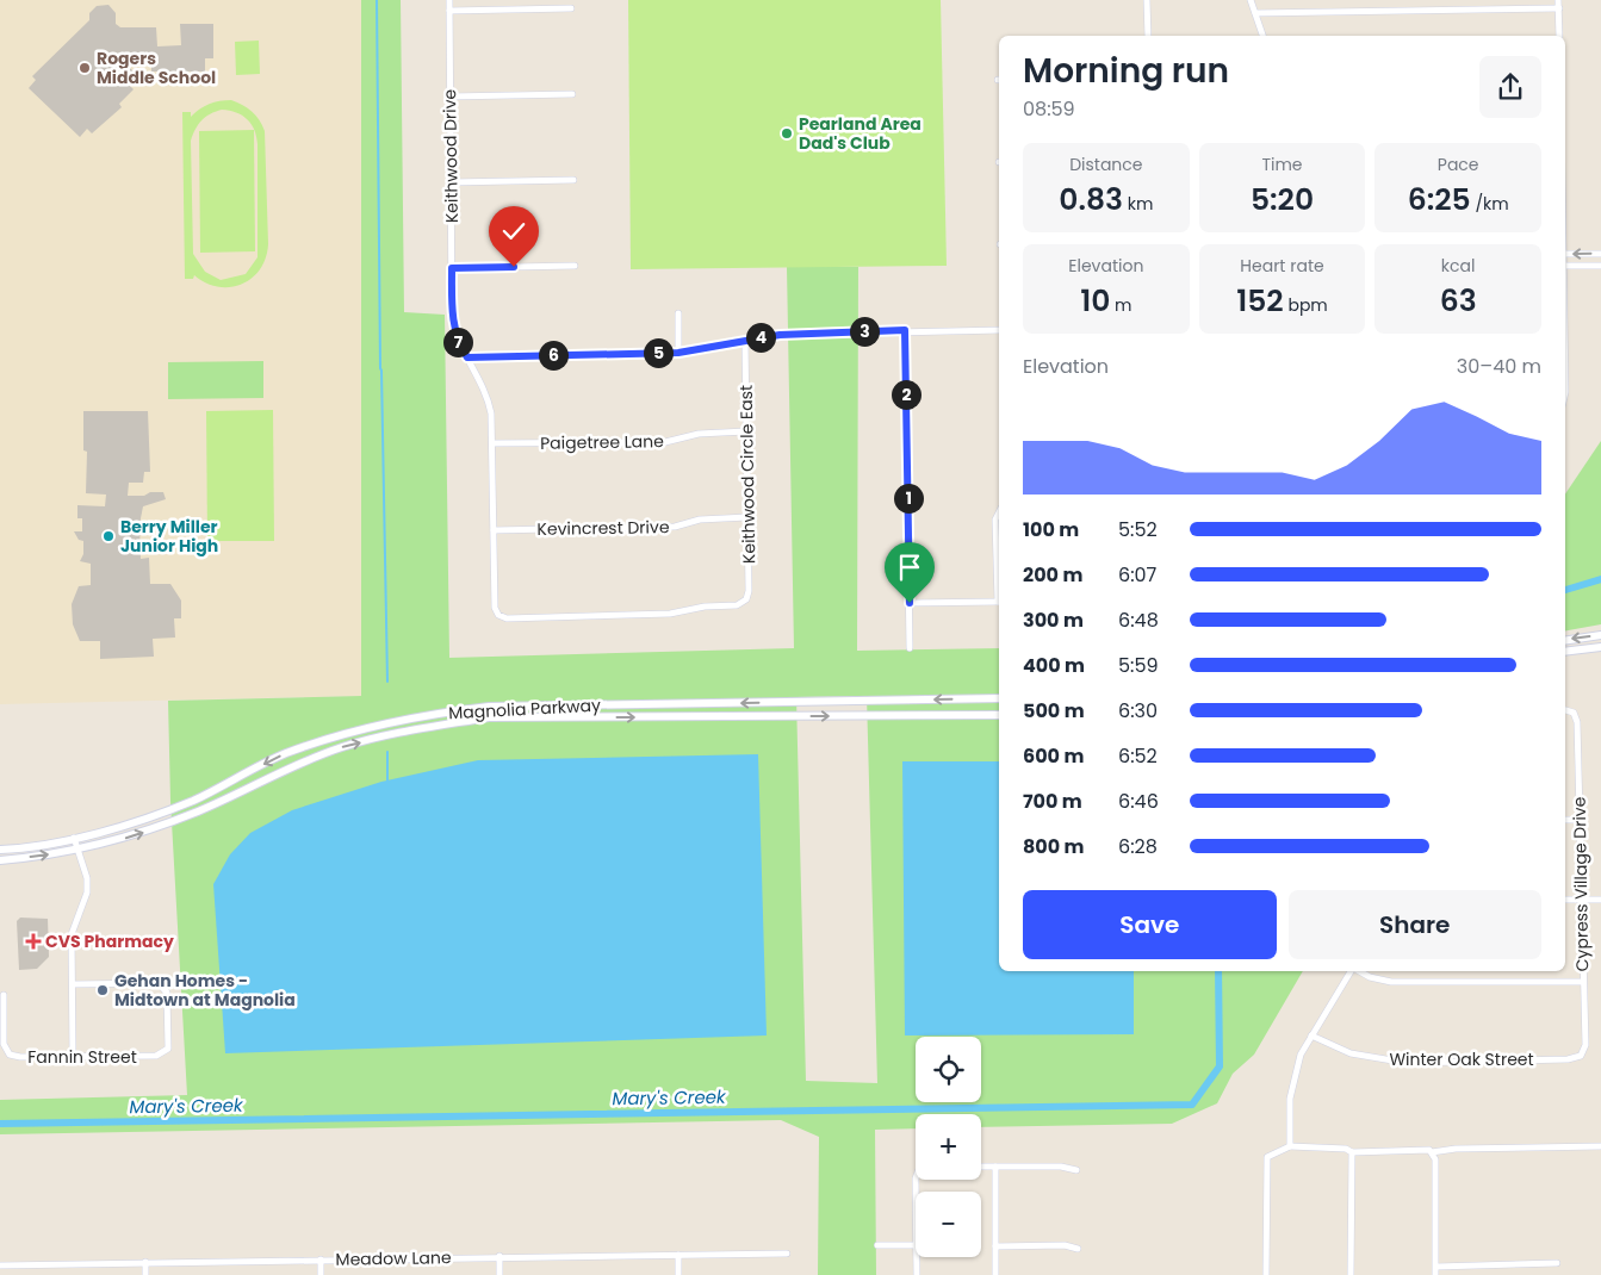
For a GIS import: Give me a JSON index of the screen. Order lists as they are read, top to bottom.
{
  "streets": {
    "street": [
      "Keithwood Drive",
      "Paigetree Lane",
      "Keithwood Circle East",
      "Kevincrest Drive",
      "Magnolia Parkway",
      "Cypress Village Drive",
      "Fannin Street",
      "Winter Oak Street",
      "Meadow Lane"
    ]
  },
  "crossings": [
    ["Keithwood Drive", "Paigetree Lane"],
    ["Keithwood Drive", "Keithwood Circle East"],
    ["Keithwood Drive", "Kevincrest Drive"],
    ["Paigetree Lane", "Keithwood Circle East"],
    ["Keithwood Circle East", "Kevincrest Drive"],
    ["Cypress Village Drive", "Winter Oak Street"]
  ],
  "water": ["Mary's Creek"],
  "places": {
    "other": [
      "Rogers Middle School",
      "Pearland Area Dad's Club",
      "Berry Miller Junior High",
      "Gehan Homes - Midtown at Magnolia"
    ],
    "health": ["CVS Pharmacy"]
  },
  "page": {
    "heading": ["Morning run", "08:59"],
    "stats": [
      ["Distance", "0.83 km"],
      ["Time", "5:20"],
      ["Pace", "6:25 /km"],
      ["Elevation", "10 m"],
      ["Heart rate", "152 bpm"],
      ["kcal", "63"]
    ],
    "pins": [
      "3",
      "4",
      "7",
      "5",
      "6",
      "2",
      "1"
    ],
    "chart": ["Elevation", "30–40 m"],
    "list": [
      {
        "name": "100 m",
        "note": "5:52"
      },
      {
        "name": "200 m",
        "note": "6:07"
      },
      {
        "name": "300 m",
        "note": "6:48"
      },
      {
        "name": "400 m",
        "note": "5:59"
      },
      {
        "name": "500 m",
        "note": "6:30"
      },
      {
        "name": "600 m",
        "note": "6:52"
      },
      {
        "name": "700 m",
        "note": "6:46"
      },
      {
        "name": "800 m",
        "note": "6:28"
      }
    ],
    "buttons": ["Save", "Share"],
    "map_buttons": ["+", "−"]
  }
}
